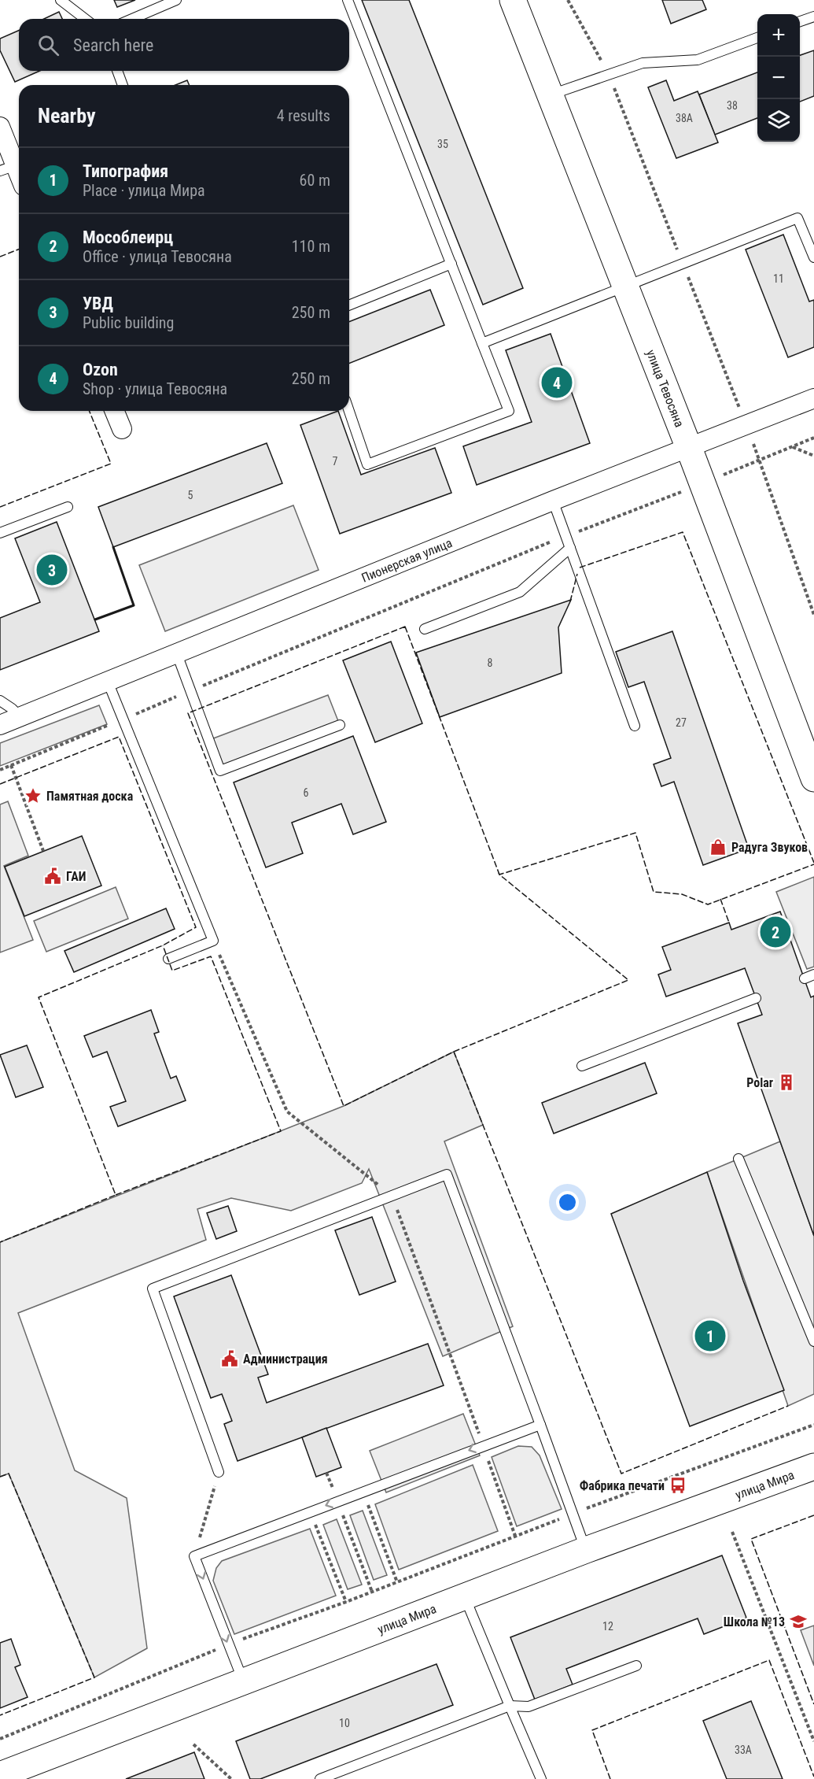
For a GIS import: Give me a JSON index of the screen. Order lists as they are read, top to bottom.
{
  "streets": {
    "main road": ["улица Тевосяна", "улица Мира"],
    "street": ["Пионерская улица"]
  },
  "crossings": [
    ["улица Тевосяна", "Пионерская улица"]
  ],
  "places": {
    "place": ["Памятная доска"],
    "shop": ["Радуга Звуков"],
    "public building": ["ГАИ", "Администрация"],
    "building": ["Polar"],
    "bus stop": ["Фабрика печати"],
    "school or university": ["Школа №13"]
  },
  "house_numbers": [
    "38",
    "38А",
    "35",
    "11",
    "7",
    "5",
    "8",
    "27",
    "6",
    "12",
    "10",
    "33А"
  ],
  "page": {
    "map_buttons": ["+", "−"],
    "search": "Search here",
    "heading": ["Nearby", "4 results"],
    "list": [
      {
        "mark": "1",
        "name": "Типография",
        "note": "Place · улица Мира",
        "value": "60 m"
      },
      {
        "mark": "2",
        "name": "Мособлеирц",
        "note": "Office · улица Тевосяна",
        "value": "110 m"
      },
      {
        "mark": "3",
        "name": "УВД",
        "note": "Public building",
        "value": "250 m"
      },
      {
        "mark": "4",
        "name": "Ozon",
        "note": "Shop · улица Тевосяна",
        "value": "250 m"
      }
    ],
    "pins": [
      "4",
      "3",
      "2",
      "1"
    ]
  }
}
